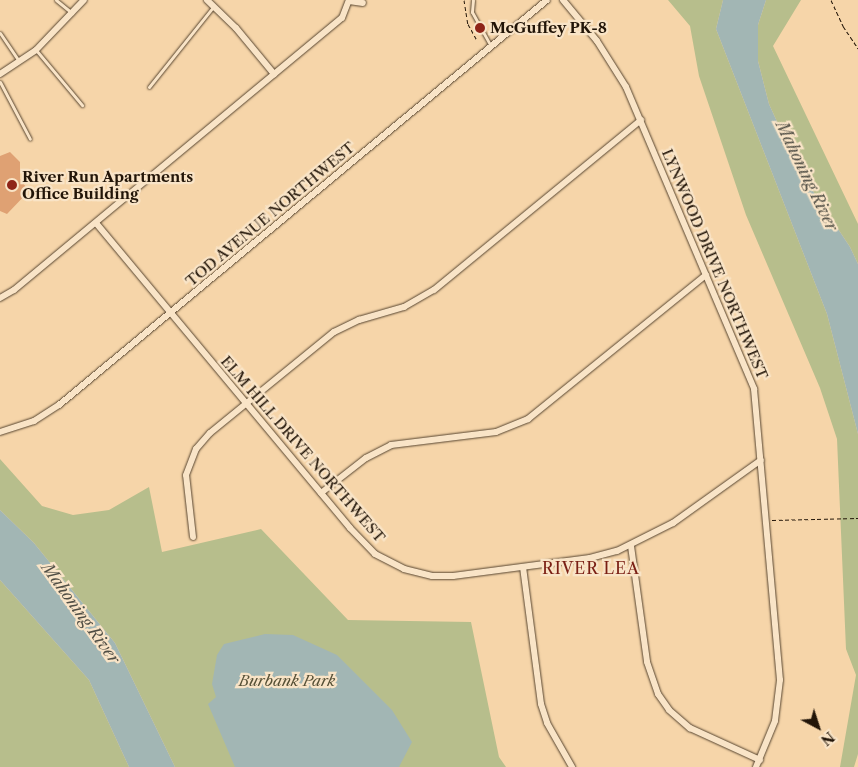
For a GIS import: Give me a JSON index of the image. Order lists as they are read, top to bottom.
{
  "streets": {
    "street": ["TOD AVENUE NORTHWEST", "LYNWOOD DRIVE NORTHWEST", "ELM HILL DRIVE NORTHWEST"]
  },
  "crossings": [
    ["TOD AVENUE NORTHWEST", "ELM HILL DRIVE NORTHWEST"],
    ["LYNWOOD DRIVE NORTHWEST", "ELM HILL DRIVE NORTHWEST"]
  ],
  "districts": ["RIVER LEA"],
  "water": ["Mahoning River"],
  "parks": ["Burbank Park"],
  "places": ["McGuffey PK-8", "River Run Apartments Office Building"],
  "north": "bottom right"
}
